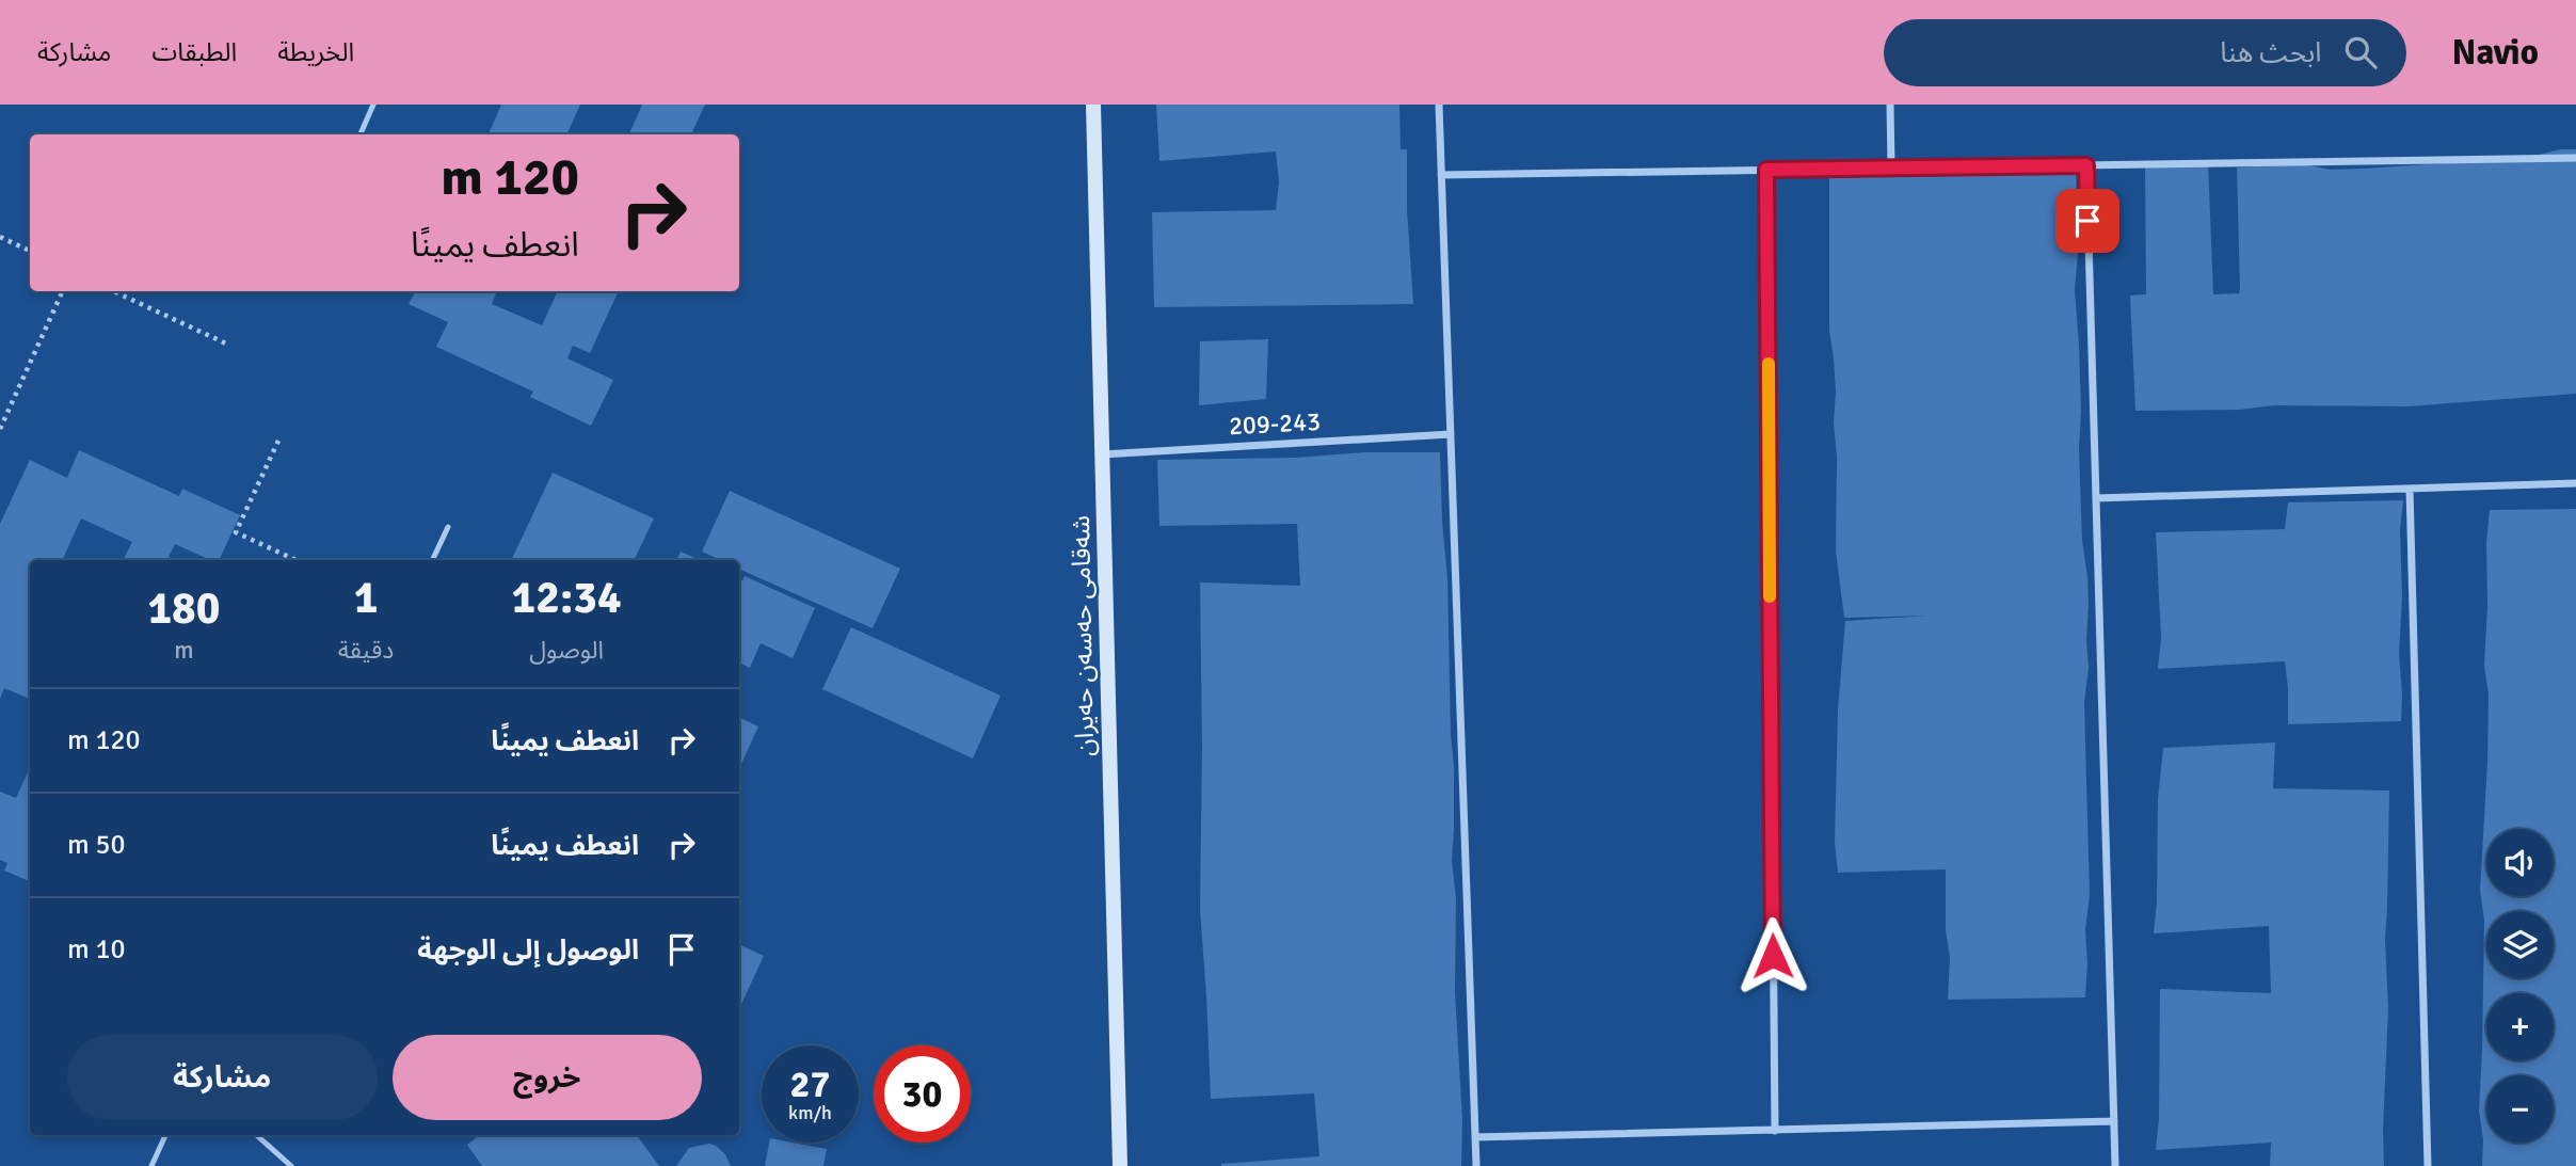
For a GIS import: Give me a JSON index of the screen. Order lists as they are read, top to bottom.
{
  "streets": {
    "street": ["209-243", "شەقامی حەسەن حەیران"]
  },
  "crossings": [
    ["209-243", "شەقامی حەسەن حەیران"]
  ],
  "page": {
    "header": "Navio",
    "search": "ابحث هنا",
    "nav": ["الخريطة", "الطبقات", "مشاركة"],
    "turn": ["120 m", "انعطف يمينًا"],
    "eta": [
      "12:34",
      "الوصول",
      "1",
      "دقيقة",
      "180",
      "m"
    ],
    "list": [
      {
        "name": "انعطف يمينًا",
        "value": "120 m"
      },
      {
        "name": "انعطف يمينًا",
        "value": "50 m"
      },
      {
        "name": "الوصول إلى الوجهة",
        "value": "10 m"
      }
    ],
    "map_buttons": ["+", "−"],
    "buttons": ["خروج", "مشاركة"],
    "speed": "27 km/h",
    "limit": "30"
  }
}
